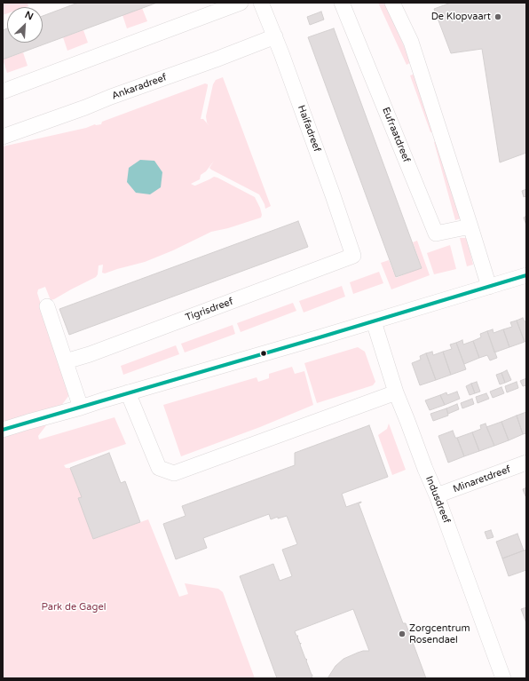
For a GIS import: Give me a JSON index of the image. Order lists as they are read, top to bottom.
{
  "streets": {
    "street": [
      "Ankaradreef",
      "Haifadreef",
      "Eufraatdreef",
      "Tigrisdreef",
      "Minaretdreef",
      "Indusdreef"
    ]
  },
  "crossings": [
    ["Ankaradreef", "Haifadreef"],
    ["Haifadreef", "Tigrisdreef"],
    ["Minaretdreef", "Indusdreef"]
  ],
  "parks": ["Park de Gagel"],
  "places": ["De Klopvaart", "Zorgcentrum Rosendael"],
  "north": "top right"
}
